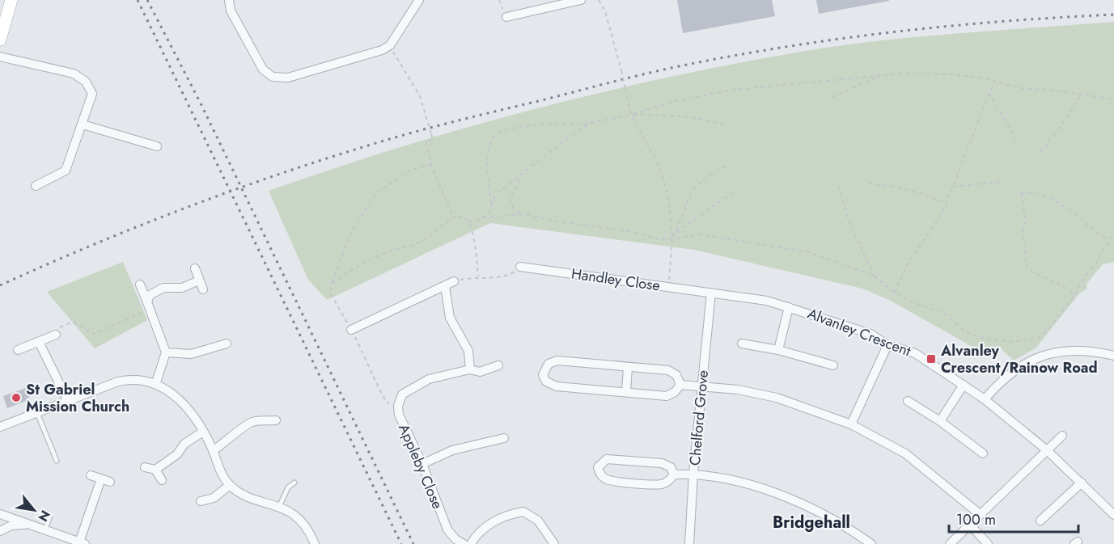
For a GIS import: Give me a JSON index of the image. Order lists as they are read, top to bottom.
{
  "streets": {
    "street": [
      "Handley Close",
      "Alvanley Crescent",
      "Chelford Grove",
      "Appleby Close"
    ]
  },
  "crossings": [
    ["Handley Close", "Alvanley Crescent"],
    ["Handley Close", "Chelford Grove"],
    ["Alvanley Crescent", "Chelford Grove"]
  ],
  "districts": ["Bridgehall"],
  "places": {
    "transit": ["Alvanley Crescent/Rainow Road"],
    "other": ["St Gabriel Mission Church"]
  },
  "scale_bar": "100 m",
  "north": "bottom right"
}
